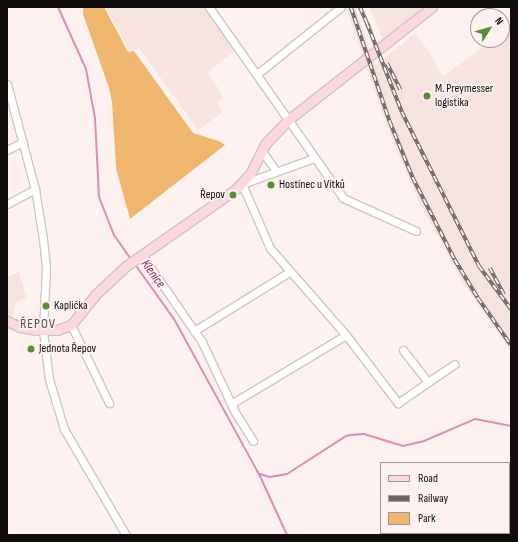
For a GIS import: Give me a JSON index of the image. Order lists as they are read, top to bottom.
{
  "districts": ["ŘEPOV"],
  "water": ["Klenice"],
  "places": [
    "M. Preymesser logistika",
    "Hostinec u Vítků",
    "Řepov",
    "Kaplička",
    "Jednota Řepov"
  ],
  "legend": ["Road", "Railway", "Park"],
  "north": "top right"
}
